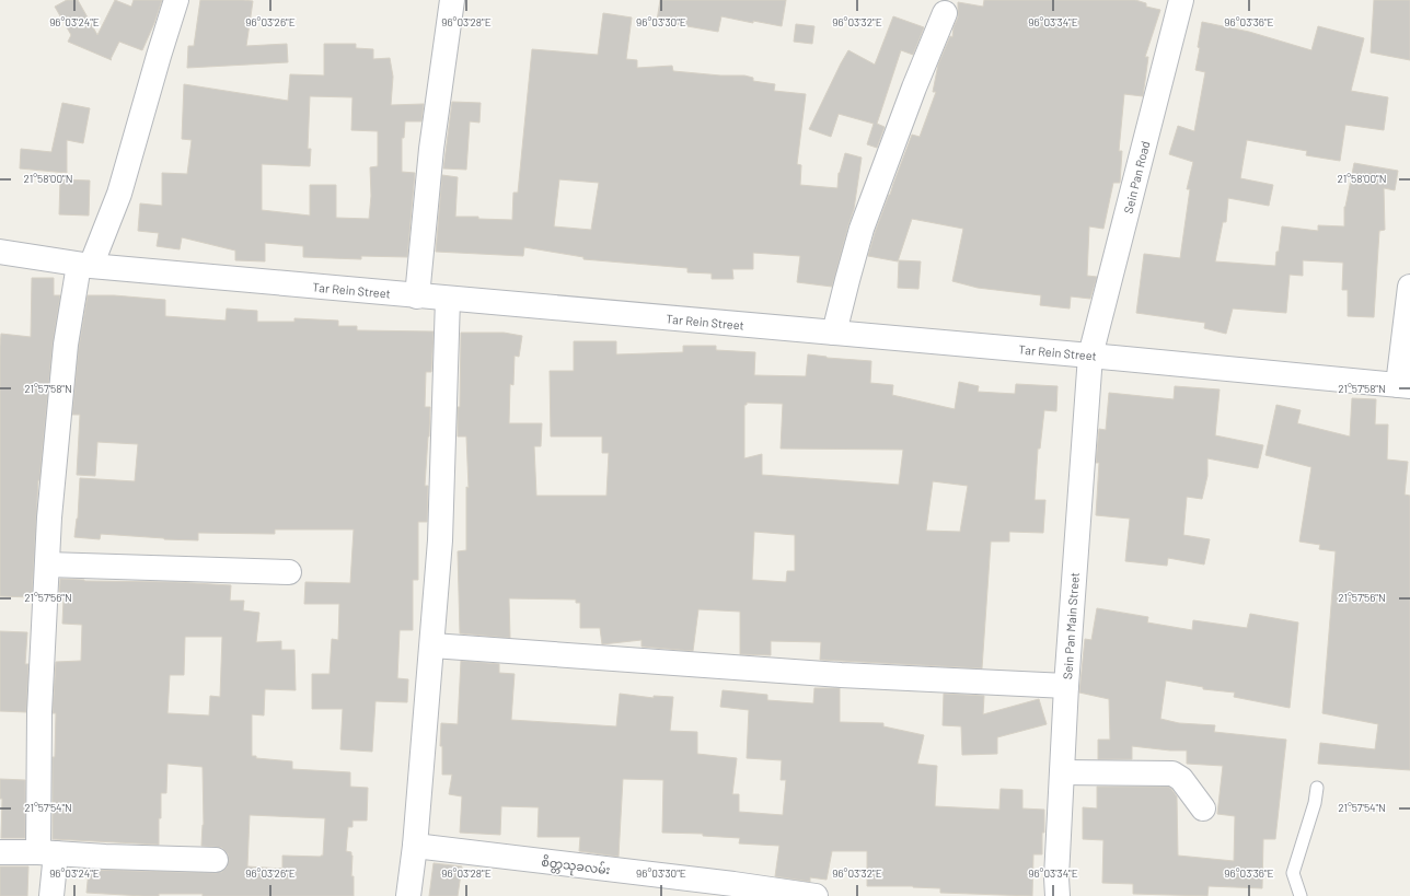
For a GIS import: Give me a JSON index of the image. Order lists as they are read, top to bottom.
{
  "streets": {
    "street": [
      "Sein Pan Road",
      "Tar Rein Street",
      "Sein Pan Main Street",
      "စိတ္တသုခလမ်း"
    ]
  },
  "crossings": [
    ["Sein Pan Road", "Tar Rein Street"],
    ["Sein Pan Road", "Sein Pan Main Street"],
    ["Tar Rein Street", "Sein Pan Main Street"]
  ],
  "coordinates": [
    "96°03'24\"E",
    "96°03'26\"E",
    "96°03'28\"E",
    "96°03'30\"E",
    "96°03'32\"E",
    "96°03'34\"E",
    "96°03'36\"E",
    "21°58'00\"N",
    "21°57'58\"N",
    "21°57'56\"N",
    "21°57'54\"N"
  ]
}
